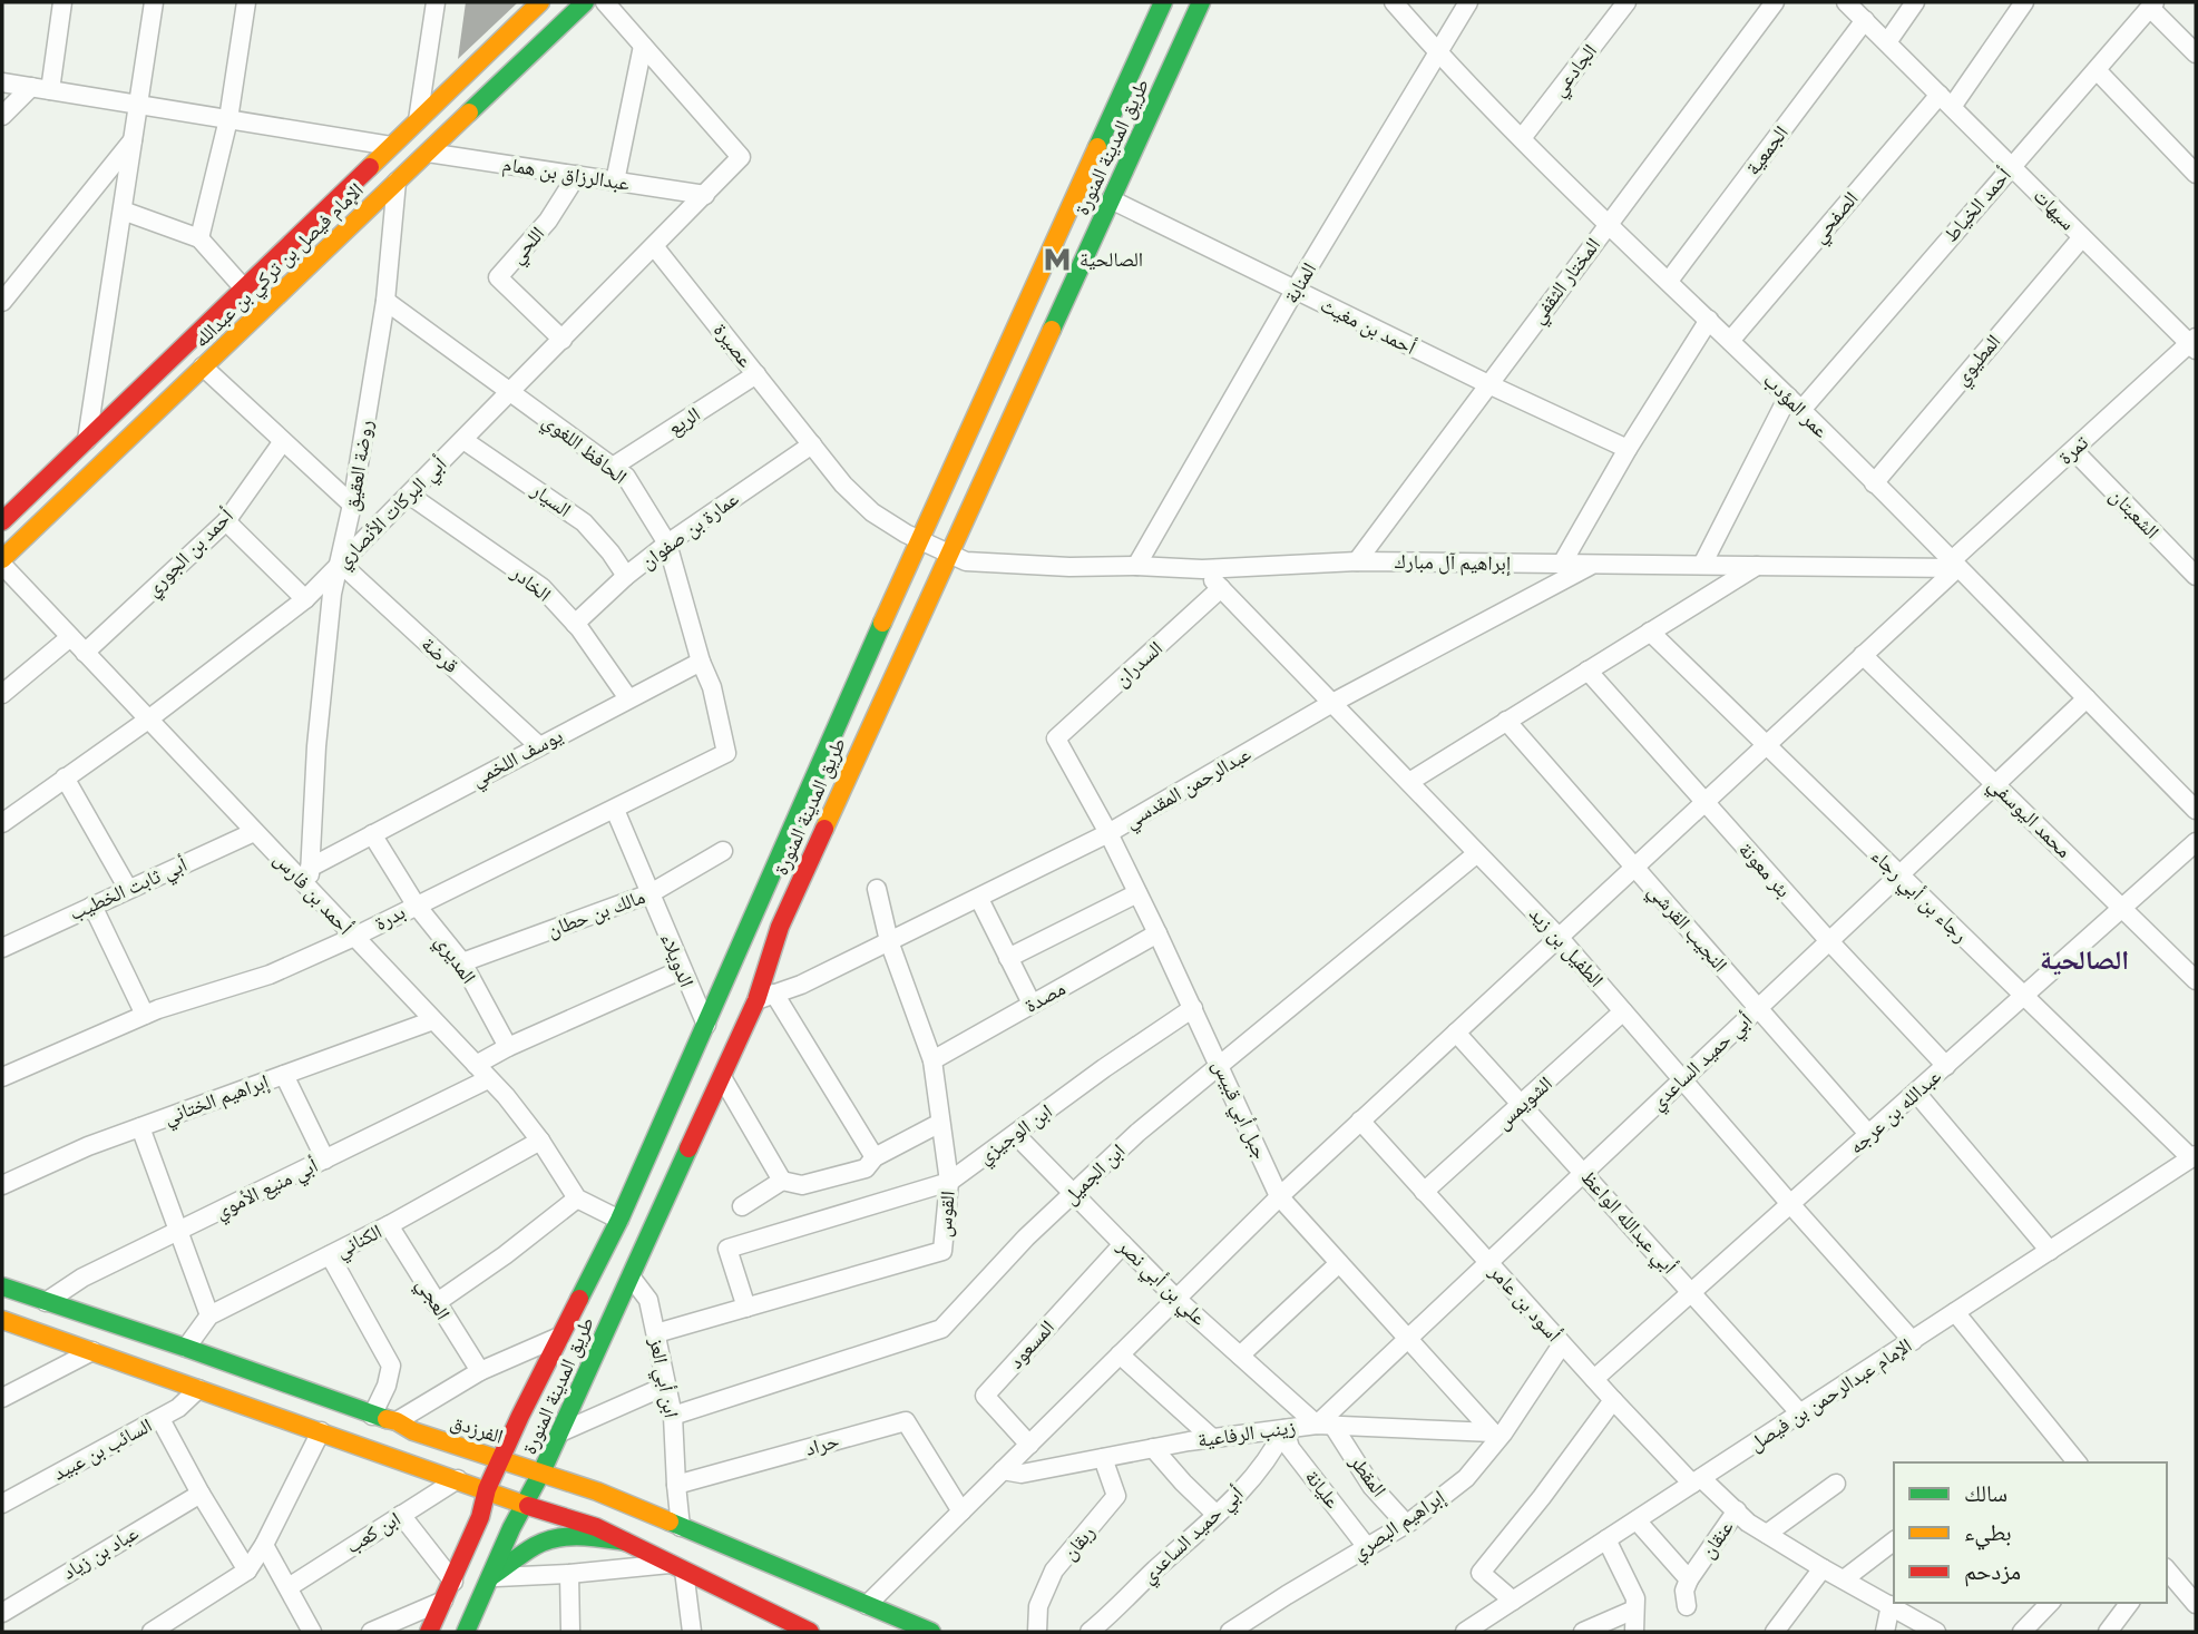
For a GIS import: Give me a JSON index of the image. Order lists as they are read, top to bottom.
{
  "streets": {
    "main road": ["طريق المدينة المنورة", "الإمام فيصل بن تركي بن عبدالله", "الفرزدق"],
    "street": [
      "الجادعي",
      "الجمعية",
      "عبدالرزاق بن همام",
      "أحمد الخياط",
      "سيهات",
      "الصفحي",
      "اللحي",
      "المختار الثقفي",
      "المنابة",
      "أحمد بن مغيث",
      "عصيرة",
      "المطيوي",
      "عمر المؤدب",
      "الريع",
      "الحافظ اللغوي",
      "تمرة",
      "روضة العقيق",
      "السيار",
      "أبي البركات الأنصاري",
      "الشعبتان",
      "عمارة بن صفوان",
      "أحمد بن الجوري",
      "إبراهيم آل مبارك",
      "الخادر",
      "قرضة",
      "السدران",
      "يوسف اللخمي",
      "عبدالرحمن المقدسي",
      "محمد اليوسفي",
      "بئر معونة",
      "أبي ثابت الخطيب",
      "أحمد بن فارس",
      "رجاء بن أبي رجاء",
      "مالك بن حطان",
      "بدرة",
      "النجيب القرشي",
      "الطفيل بن زيد",
      "المديري",
      "الدويلاء",
      "مصدة",
      "أبي حميد الساعدي",
      "إبراهيم الختاني",
      "الشويمس",
      "جبل أبي قبيس",
      "عبدالله بن عرجه",
      "ابن الوجيزي",
      "ابن الجميل",
      "أبي منيع الأموي",
      "القوس",
      "أبي عبدالله الواعظ",
      "الكناني",
      "علي بن أبي نصر",
      "العجي",
      "أسود بن عامر",
      "المسعود",
      "ابن أبي العز",
      "الإمام عبدالرحمن بن فيصل",
      "زينب الرفاعية",
      "حراد",
      "السائب بن عبيد",
      "المقطر",
      "عليانة",
      "إبراهيم البصري",
      "ابن كعب",
      "عنقان",
      "ربقان",
      "عباد بن زياد"
    ]
  },
  "crossings": [
    ["الجادعي", "عمر المؤدب"],
    ["طريق المدينة المنورة", "أحمد بن مغيث"],
    ["طريق المدينة المنورة", "عصيرة"],
    ["طريق المدينة المنورة", "إبراهيم آل مبارك"],
    ["طريق المدينة المنورة", "عبدالرحمن المقدسي"],
    ["طريق المدينة المنورة", "الدويلاء"],
    ["طريق المدينة المنورة", "ابن أبي العز"],
    ["طريق المدينة المنورة", "الفرزدق"],
    ["الجمعية", "سيهات"],
    ["الجمعية", "عمر المؤدب"],
    ["عبدالرزاق بن همام", "اللحي"],
    ["عبدالرزاق بن همام", "الإمام فيصل بن تركي بن عبدالله"],
    ["عبدالرزاق بن همام", "أبي البركات الأنصاري"],
    ["أحمد الخياط", "سيهات"],
    ["أحمد الخياط", "عمر المؤدب"],
    ["أحمد الخياط", "إبراهيم آل مبارك"],
    ["سيهات", "الصفحي"],
    ["سيهات", "المطيوي"],
    ["سيهات", "تمرة"],
    ["الصفحي", "عمر المؤدب"],
    ["اللحي", "أبي البركات الأنصاري"],
    ["الإمام فيصل بن تركي بن عبدالله", "روضة العقيق"],
    ["الإمام فيصل بن تركي بن عبدالله", "أحمد بن فارس"],
    ["المختار الثقفي", "أحمد بن مغيث"],
    ["المختار الثقفي", "عمر المؤدب"],
    ["المختار الثقفي", "إبراهيم آل مبارك"],
    ["المنابة", "أحمد بن مغيث"],
    ["المنابة", "عمر المؤدب"],
    ["المنابة", "إبراهيم آل مبارك"],
    ["عصيرة", "الريع"],
    ["عصيرة", "أبي البركات الأنصاري"],
    ["عصيرة", "عمارة بن صفوان"],
    ["عصيرة", "إبراهيم آل مبارك"],
    ["المطيوي", "عمر المؤدب"],
    ["عمر المؤدب", "تمرة"],
    ["عمر المؤدب", "إبراهيم آل مبارك"],
    ["عمر المؤدب", "أبي حميد الساعدي"],
    ["الريع", "الحافظ اللغوي"],
    ["الحافظ اللغوي", "روضة العقيق"],
    ["الحافظ اللغوي", "أبي البركات الأنصاري"],
    ["الحافظ اللغوي", "عمارة بن صفوان"],
    ["الحافظ اللغوي", "يوسف اللخمي"],
    ["الحافظ اللغوي", "بدرة"],
    ["تمرة", "الشعبتان"],
    ["تمرة", "إبراهيم آل مبارك"],
    ["تمرة", "محمد اليوسفي"],
    ["تمرة", "بئر معونة"],
    ["تمرة", "رجاء بن أبي رجاء"],
    ["تمرة", "النجيب القرشي"],
    ["تمرة", "الطفيل بن زيد"],
    ["تمرة", "جبل أبي قبيس"],
    ["تمرة", "أبي عبدالله الواعظ"],
    ["تمرة", "علي بن أبي نصر"],
    ["تمرة", "أسود بن عامر"],
    ["تمرة", "المسعود"],
    ["تمرة", "الفرزدق"],
    ["تمرة", "زينب الرفاعية"],
    ["تمرة", "حراد"],
    ["روضة العقيق", "أبي البركات الأنصاري"],
    ["روضة العقيق", "قرضة"],
    ["روضة العقيق", "يوسف اللخمي"],
    ["روضة العقيق", "أحمد بن فارس"],
    ["السيار", "أبي البركات الأنصاري"],
    ["السيار", "عمارة بن صفوان"],
    ["أبي البركات الأنصاري", "الخادر"],
    ["أبي البركات الأنصاري", "قرضة"],
    ["أبي البركات الأنصاري", "أحمد بن فارس"],
    ["عمارة بن صفوان", "الخادر"],
    ["أحمد بن الجوري", "أحمد بن فارس"],
    ["إبراهيم آل مبارك", "عبدالرحمن المقدسي"],
    ["إبراهيم آل مبارك", "الطفيل بن زيد"],
    ["الخادر", "يوسف اللخمي"],
    ["قرضة", "يوسف اللخمي"],
    ["السدران", "الطفيل بن زيد"],
    ["السدران", "جبل أبي قبيس"],
    ["يوسف اللخمي", "بدرة"],
    ["يوسف اللخمي", "المديري"],
    ["عبدالرحمن المقدسي", "الطفيل بن زيد"],
    ["عبدالرحمن المقدسي", "جبل أبي قبيس"],
    ["عبدالرحمن المقدسي", "القوس"],
    ["محمد اليوسفي", "أبي حميد الساعدي"],
    ["محمد اليوسفي", "عبدالله بن عرجه"],
    ["بئر معونة", "أبي حميد الساعدي"],
    ["بئر معونة", "عبدالله بن عرجه"],
    ["أبي ثابت الخطيب", "أحمد بن فارس"],
    ["أحمد بن فارس", "بدرة"],
    ["أحمد بن فارس", "إبراهيم الختاني"],
    ["أحمد بن فارس", "أبي منيع الأموي"],
    ["أحمد بن فارس", "الكناني"],
    ["رجاء بن أبي رجاء", "أبي حميد الساعدي"],
    ["رجاء بن أبي رجاء", "عبدالله بن عرجه"],
    ["رجاء بن أبي رجاء", "الإمام عبدالرحمن بن فيصل"],
    ["مالك بن حطان", "المديري"],
    ["مالك بن حطان", "الدويلاء"],
    ["بدرة", "المديري"],
    ["بدرة", "الدويلاء"],
    ["النجيب القرشي", "أبي حميد الساعدي"],
    ["النجيب القرشي", "عبدالله بن عرجه"],
    ["الطفيل بن زيد", "أبي حميد الساعدي"],
    ["الطفيل بن زيد", "الشويمس"],
    ["الطفيل بن زيد", "عبدالله بن عرجه"],
    ["الطفيل بن زيد", "ابن الجميل"],
    ["الطفيل بن زيد", "الإمام عبدالرحمن بن فيصل"],
    ["مصدة", "جبل أبي قبيس"],
    ["مصدة", "القوس"],
    ["أبي حميد الساعدي", "جبل أبي قبيس"],
    ["أبي حميد الساعدي", "أبي عبدالله الواعظ"],
    ["أبي حميد الساعدي", "علي بن أبي نصر"],
    ["أبي حميد الساعدي", "أسود بن عامر"],
    ["أبي حميد الساعدي", "زينب الرفاعية"],
    ["أبي حميد الساعدي", "المقطر"],
    ["أبي حميد الساعدي", "عليانة"],
    ["الشويمس", "أبي عبدالله الواعظ"],
    ["الشويمس", "أسود بن عامر"],
    ["جبل أبي قبيس", "ابن الوجيزي"],
    ["جبل أبي قبيس", "ابن الجميل"],
    ["جبل أبي قبيس", "زينب الرفاعية"],
    ["عبدالله بن عرجه", "أبي عبدالله الواعظ"],
    ["عبدالله بن عرجه", "أسود بن عامر"],
    ["ابن الوجيزي", "القوس"],
    ["ابن الوجيزي", "علي بن أبي نصر"],
    ["ابن الجميل", "علي بن أبي نصر"],
    ["ابن الجميل", "ابن أبي العز"],
    ["أبي منيع الأموي", "الفرزدق"],
    ["القوس", "ابن أبي العز"],
    ["أبي عبدالله الواعظ", "الإمام عبدالرحمن بن فيصل"],
    ["الكناني", "العجي"],
    ["الكناني", "الفرزدق"],
    ["علي بن أبي نصر", "المسعود"],
    ["علي بن أبي نصر", "زينب الرفاعية"],
    ["علي بن أبي نصر", "المقطر"],
    ["أسود بن عامر", "الإمام عبدالرحمن بن فيصل"],
    ["أسود بن عامر", "إبراهيم البصري"],
    ["أسود بن عامر", "عنقان"],
    ["ابن أبي العز", "حراد"],
    ["الإمام عبدالرحمن بن فيصل", "عنقان"],
    ["زينب الرفاعية", "المقطر"],
    ["زينب الرفاعية", "عليانة"],
    ["زينب الرفاعية", "ربقان"],
    ["المقطر", "إبراهيم البصري"],
    ["عليانة", "إبراهيم البصري"]
  ],
  "districts": ["الصالحية"],
  "places": {
    "metro station": ["الصالحية"]
  },
  "legend": ["سالك", "بطيء", "مزدحم"]
}
